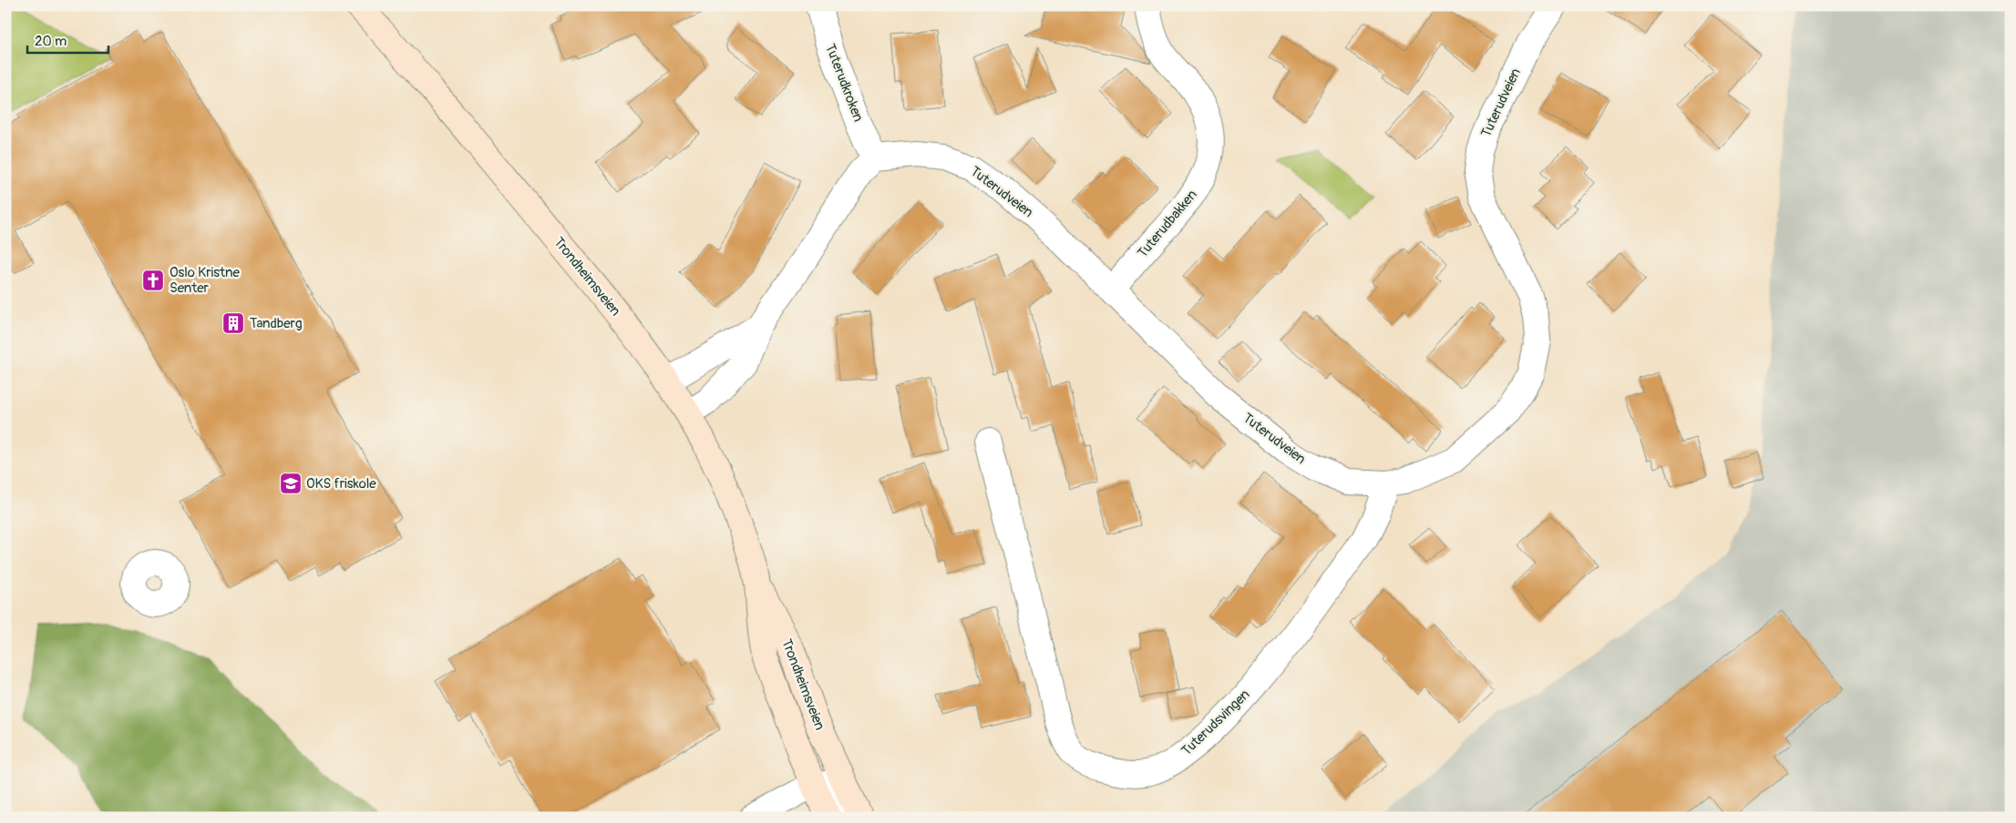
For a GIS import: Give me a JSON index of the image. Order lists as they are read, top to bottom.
{
  "streets": {
    "main road": ["Trondheimsveien"],
    "street": [
      "Tuterudkroken",
      "Tuterudveien",
      "Tuterudbakken",
      "Tuterudsvingen"
    ]
  },
  "crossings": [
    ["Tuterudkroken", "Tuterudveien"],
    ["Tuterudveien", "Tuterudbakken"],
    ["Tuterudveien", "Tuterudsvingen"]
  ],
  "places": {
    "church": ["Oslo Kristne Senter"],
    "building": ["Tandberg"],
    "school or university": ["OKS friskole"]
  },
  "scale_bar": "20 m"
}
